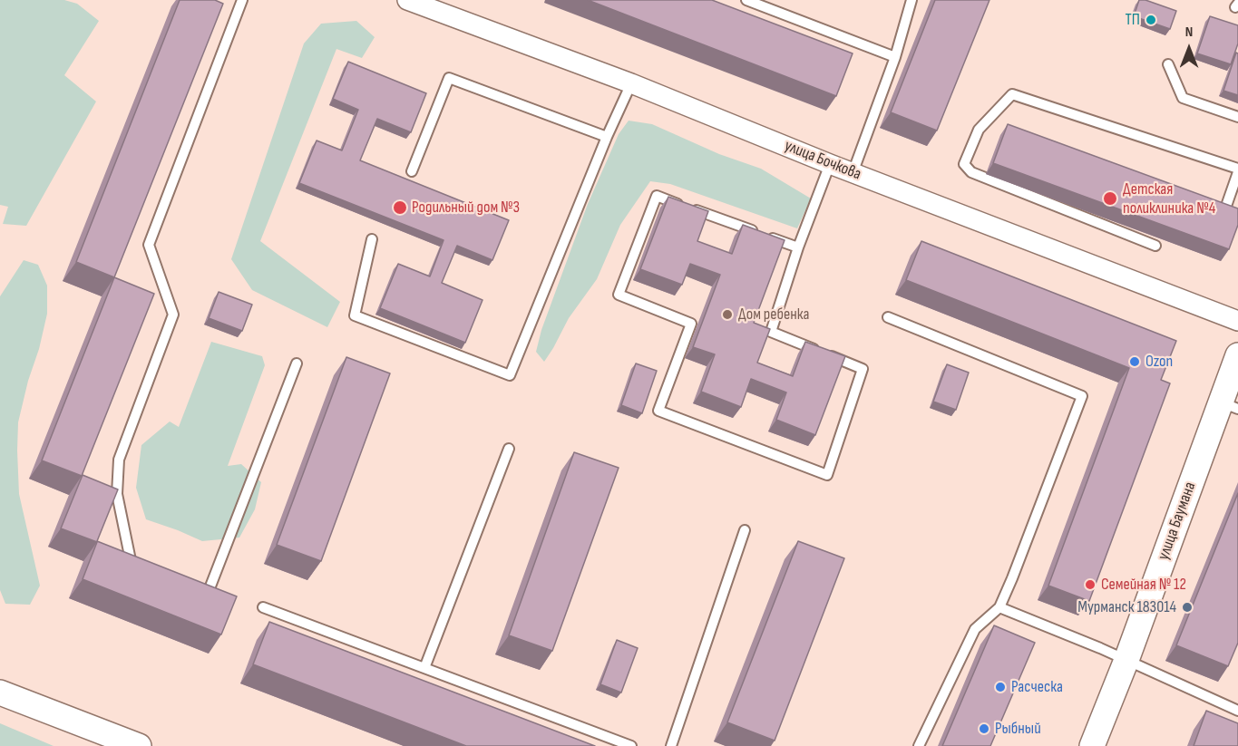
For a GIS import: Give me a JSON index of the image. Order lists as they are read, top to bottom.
{
  "streets": {
    "street": ["улица Бочкова", "улица Баумана"]
  },
  "places": [
    "ТП",
    "Детская поликлиника №4",
    "Родильный дом №3",
    "Дом ребенка",
    "Ozon",
    "Семейная № 12",
    "Мурманск 183014",
    "Расческа",
    "Рыбный"
  ],
  "north": "top"
}
